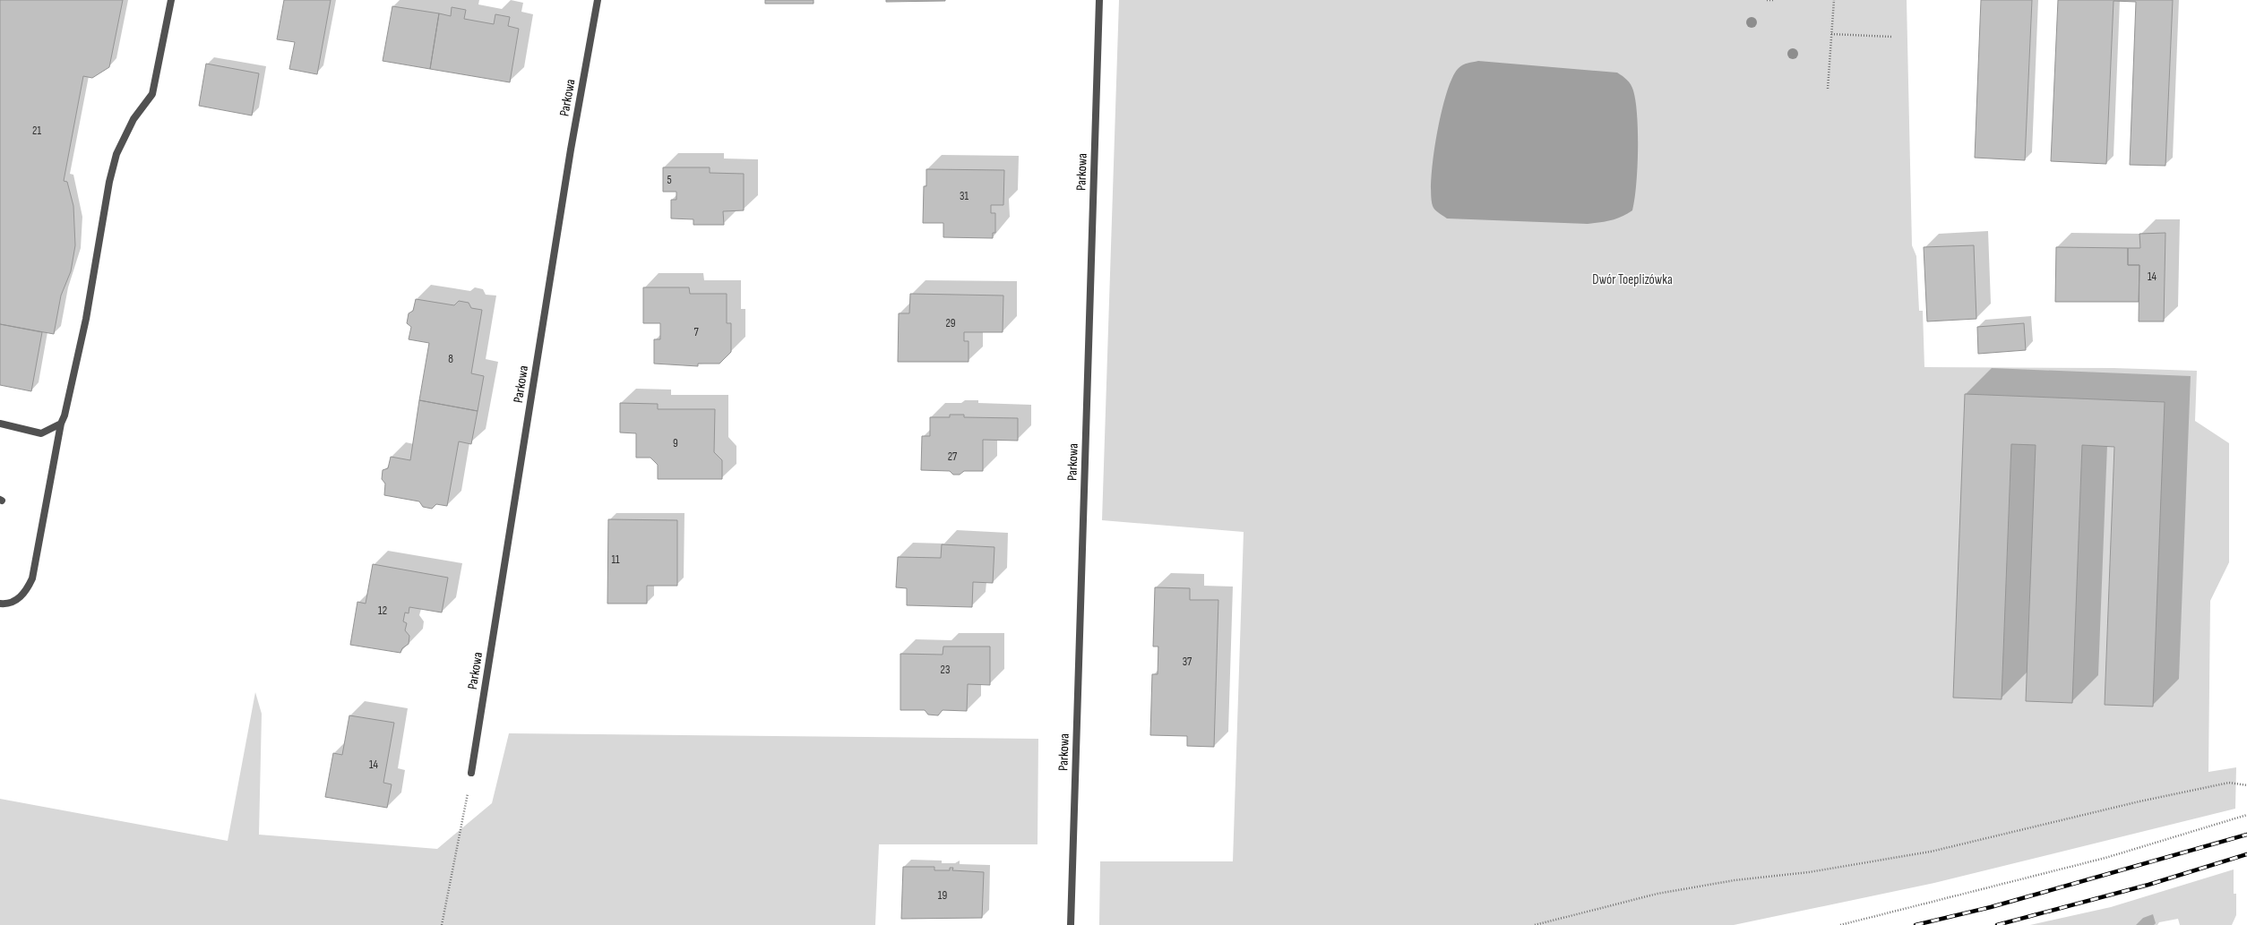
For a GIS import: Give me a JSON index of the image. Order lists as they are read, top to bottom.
{
  "streets": {
    "street": ["Parkowa"]
  },
  "parks": ["Dwór Toeplizówka"],
  "house_numbers": [
    "21",
    "5",
    "31",
    "14",
    "29",
    "7",
    "8",
    "9",
    "27",
    "11",
    "12",
    "37",
    "23",
    "14",
    "19"
  ]
}
